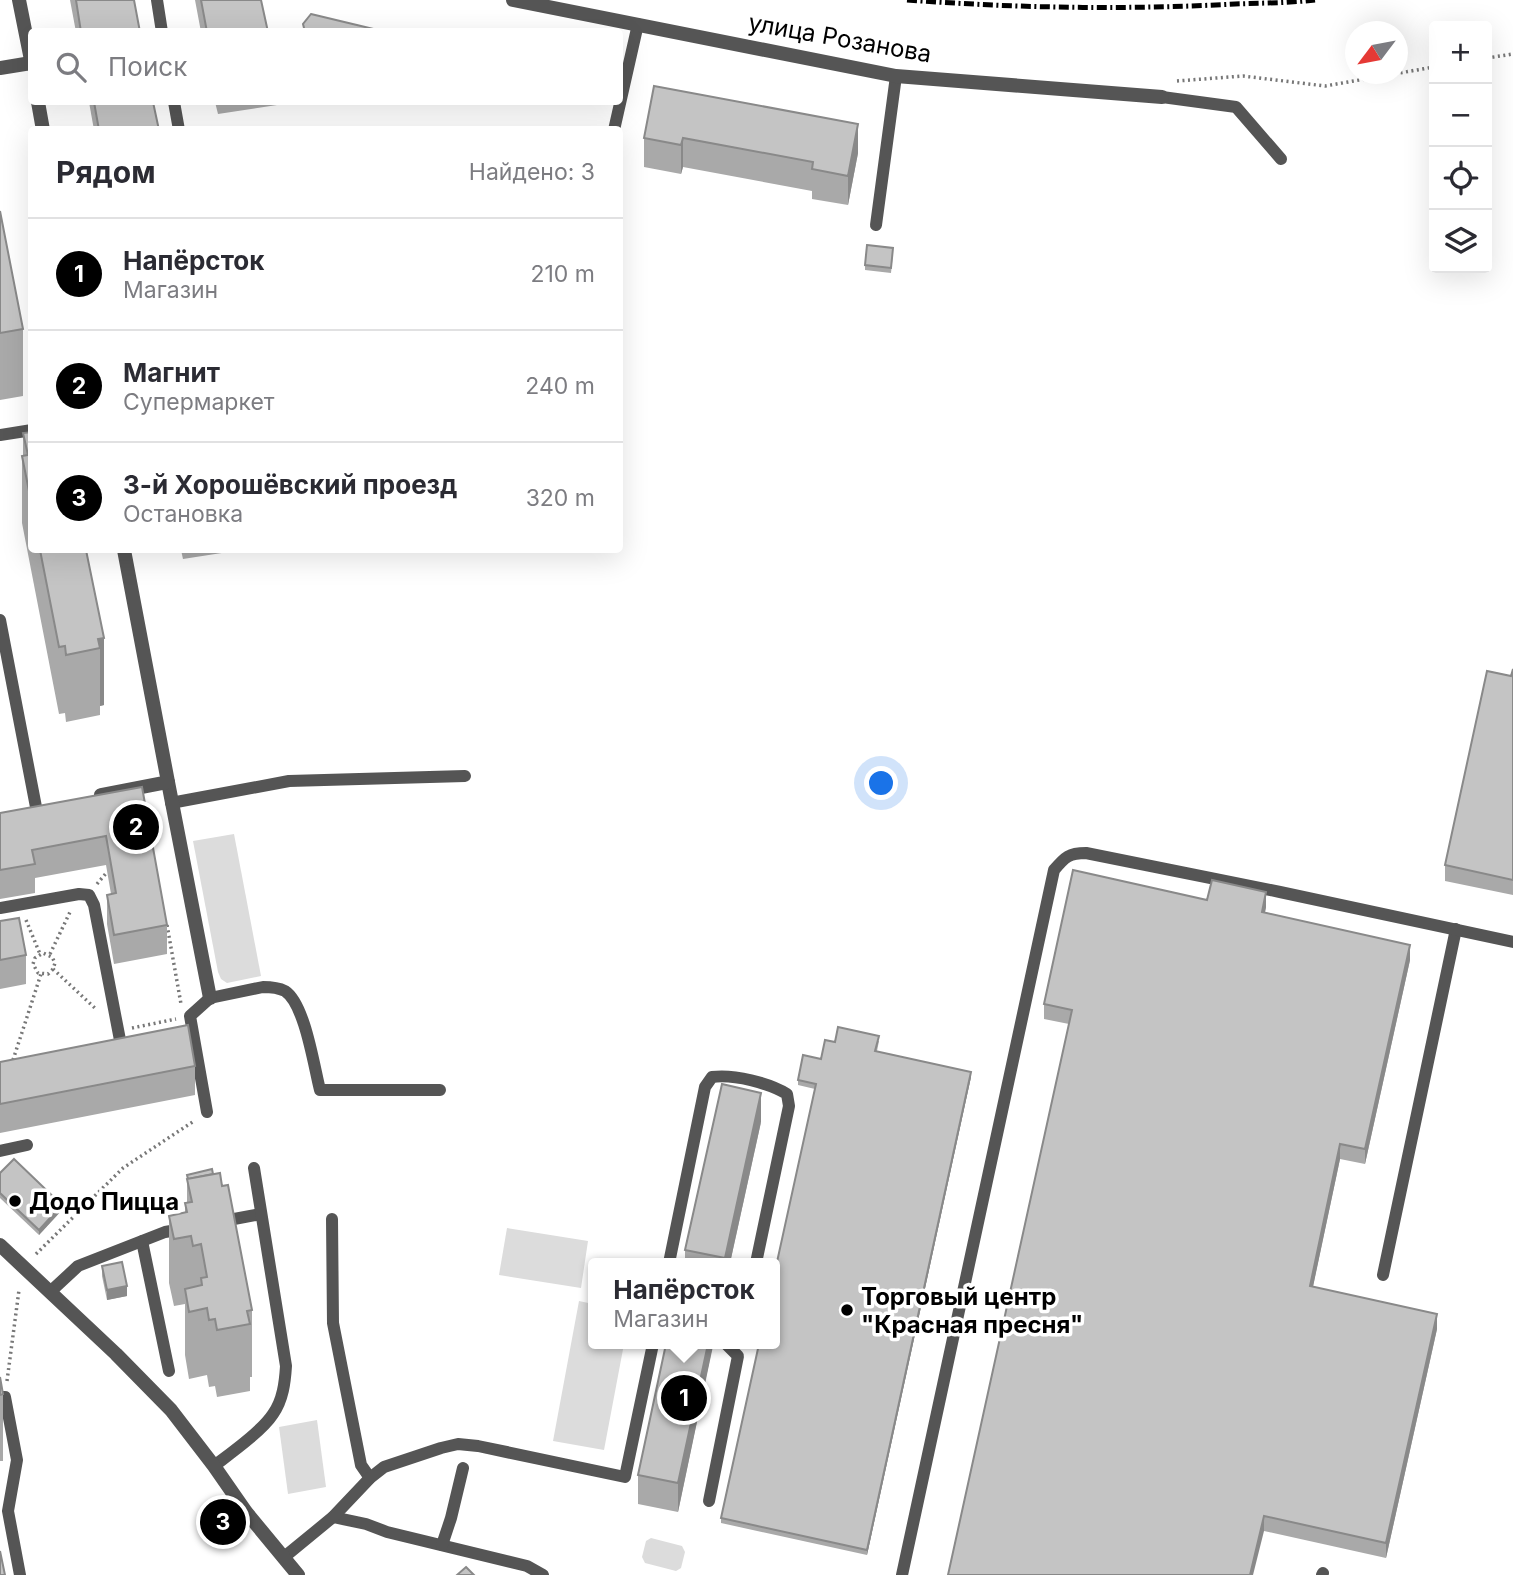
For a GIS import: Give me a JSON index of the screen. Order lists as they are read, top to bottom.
{
  "streets": {
    "street": ["улица Розанова"]
  },
  "places": ["Додо Пицца", "Торговый центр \"Красная пресня\""],
  "north": "bottom left",
  "page": {
    "map_buttons": ["+", "−"],
    "search": "Поиск",
    "heading": ["Рядом", "Найдено: 3"],
    "list": [
      {
        "mark": "1",
        "name": "Напёрсток",
        "note": "Магазин",
        "value": "210 m"
      },
      {
        "mark": "2",
        "name": "Магнит",
        "note": "Супермаркет",
        "value": "240 m"
      },
      {
        "mark": "3",
        "name": "3-й Хорошёвский проезд",
        "note": "Остановка",
        "value": "320 m"
      }
    ],
    "pins": ["2", "1", "3"],
    "popup": ["Напёрсток", "Магазин"]
  }
}
